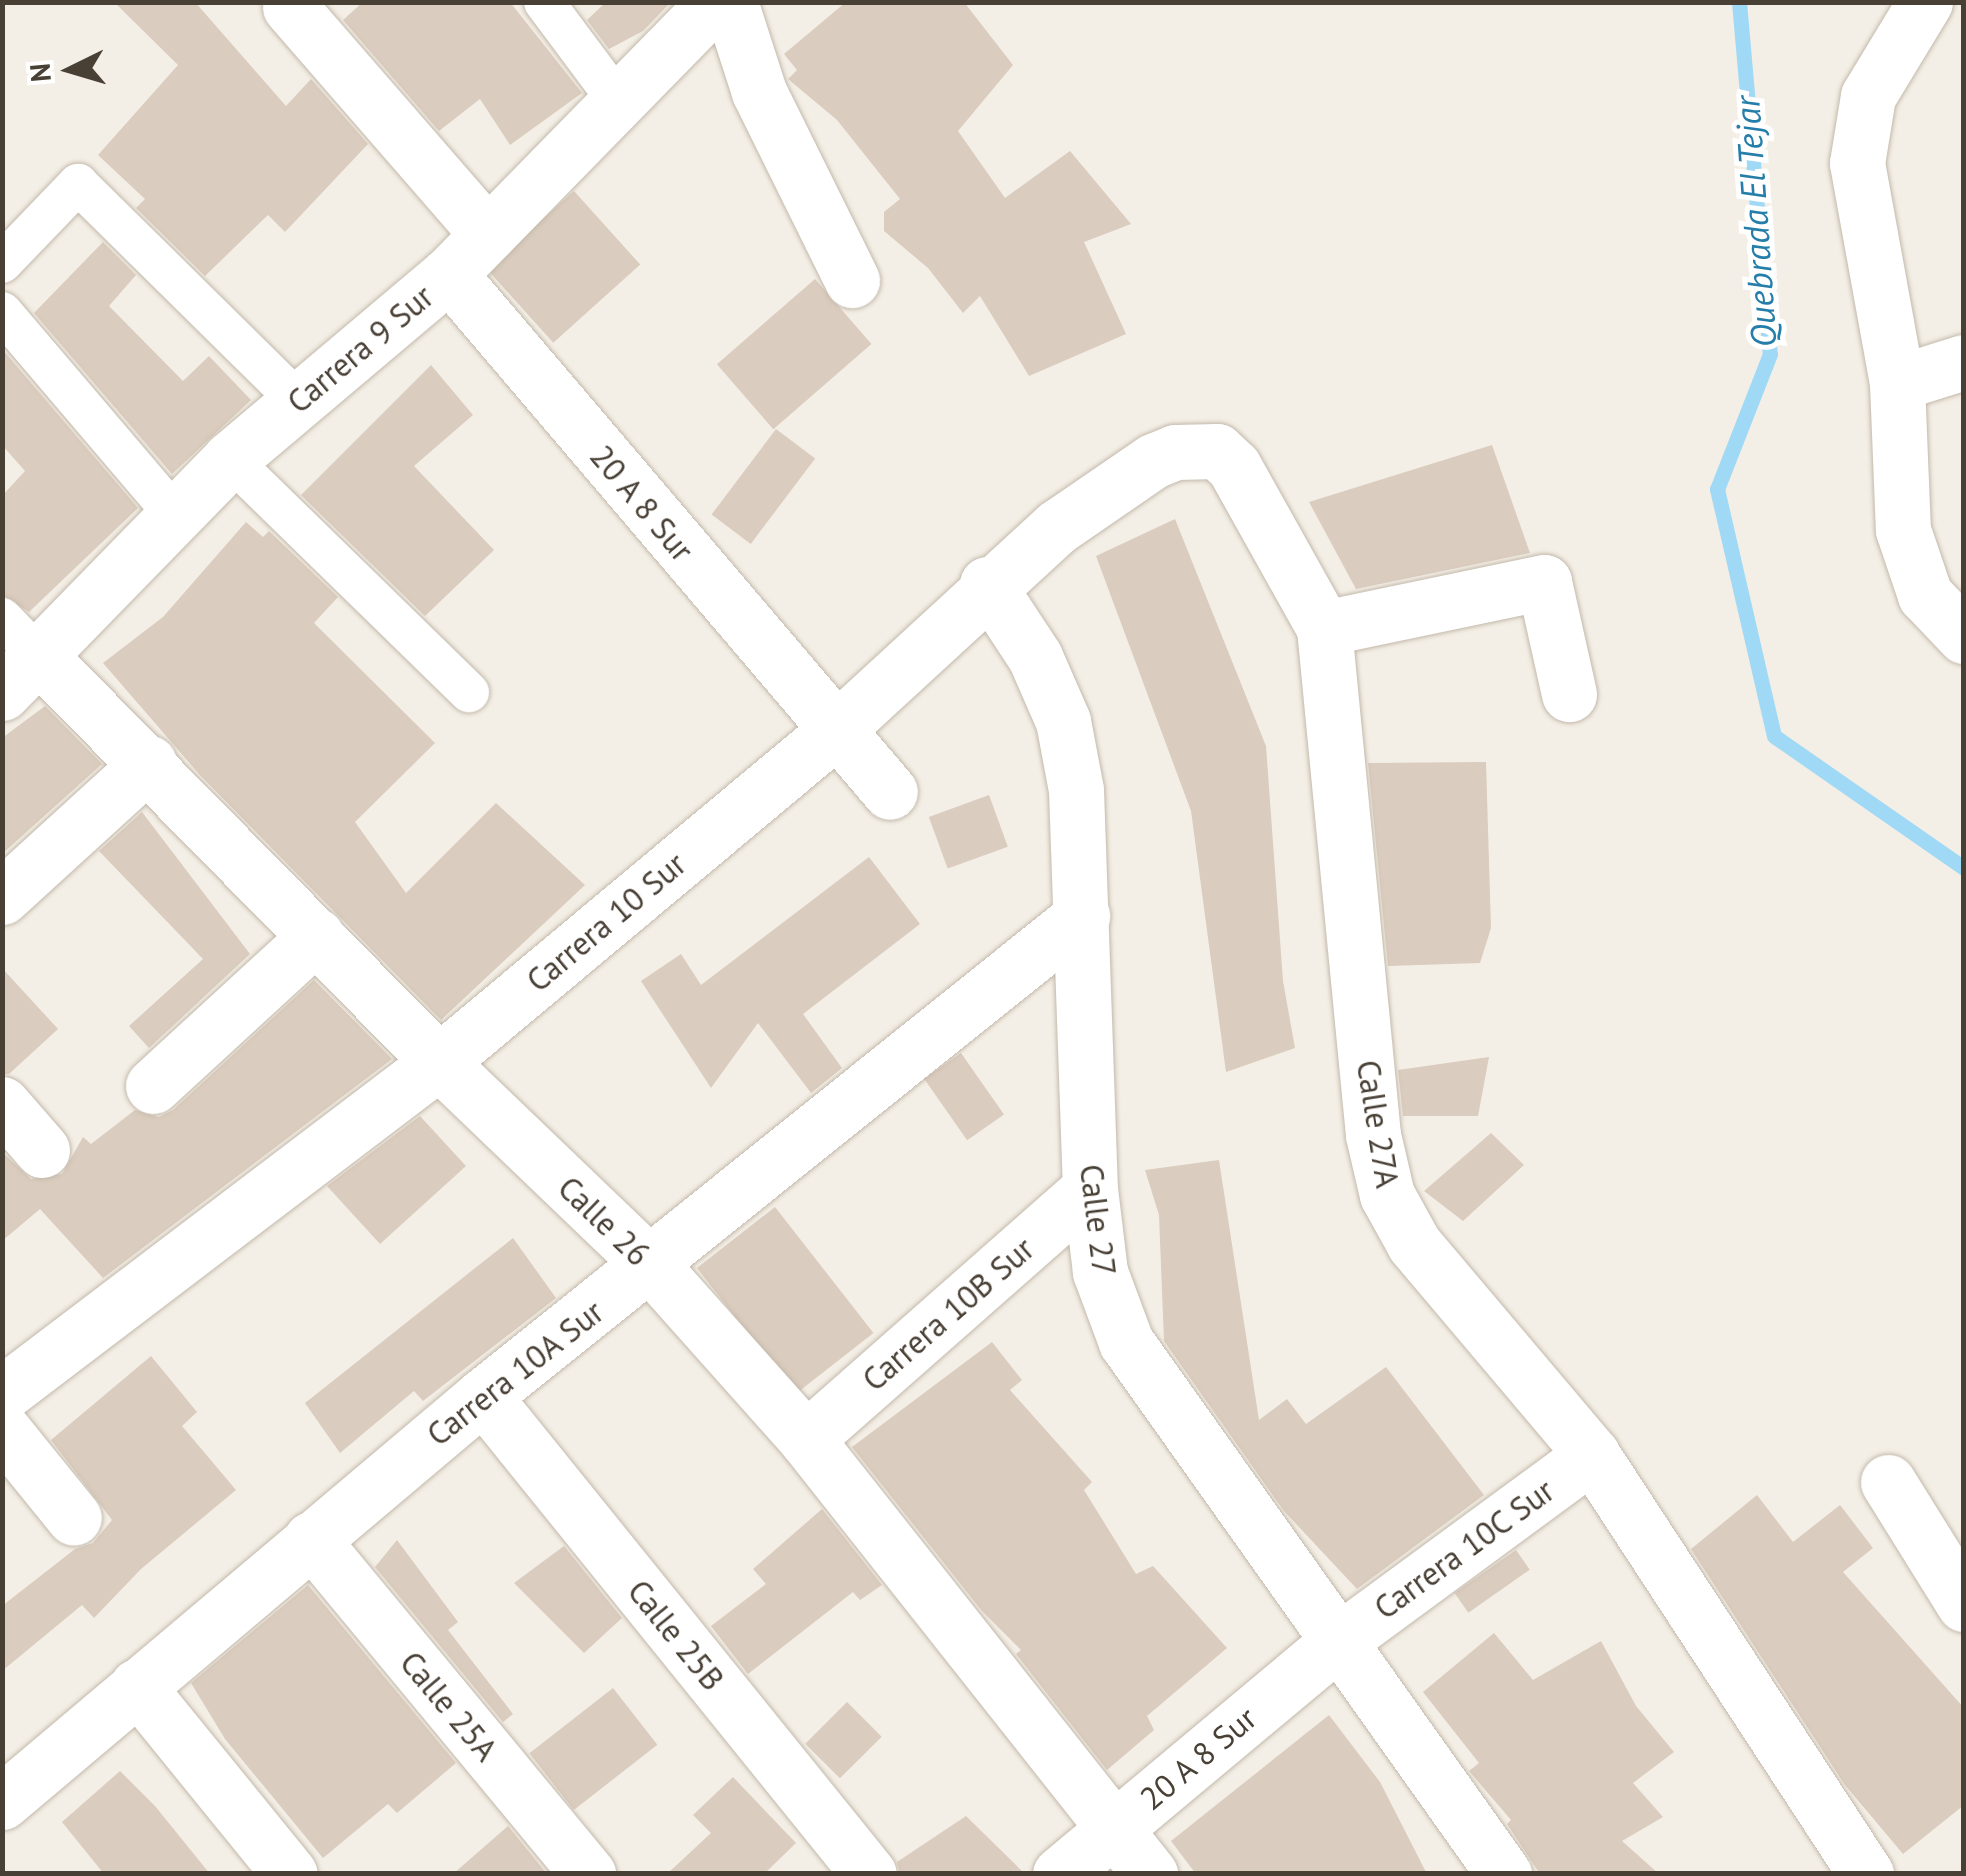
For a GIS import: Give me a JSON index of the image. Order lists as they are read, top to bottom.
{
  "streets": {
    "street": [
      "Carrera 9 Sur",
      "20 A 8 Sur",
      "Carrera 10 Sur",
      "Calle 27A",
      "Calle 27",
      "Calle 26",
      "Carrera 10B Sur",
      "Carrera 10A Sur",
      "Carrera 10C Sur",
      "Calle 25B",
      "Calle 25A"
    ]
  },
  "crossings": [
    ["Carrera 9 Sur", "20 A 8 Sur"],
    ["Carrera 9 Sur", "Calle 26"],
    ["20 A 8 Sur", "Carrera 10 Sur"],
    ["20 A 8 Sur", "Calle 27"],
    ["20 A 8 Sur", "Calle 26"],
    ["20 A 8 Sur", "Carrera 10C Sur"],
    ["Carrera 10 Sur", "Calle 27A"],
    ["Carrera 10 Sur", "Calle 27"],
    ["Carrera 10 Sur", "Calle 26"],
    ["Calle 27A", "Carrera 10C Sur"],
    ["Calle 27", "Carrera 10B Sur"],
    ["Calle 27", "Carrera 10A Sur"],
    ["Calle 27", "Carrera 10C Sur"],
    ["Calle 26", "Carrera 10B Sur"],
    ["Calle 26", "Carrera 10A Sur"],
    ["Carrera 10A Sur", "Calle 25B"],
    ["Carrera 10A Sur", "Calle 25A"]
  ],
  "water": ["Quebrada El Tejar"],
  "north": "left"
}
